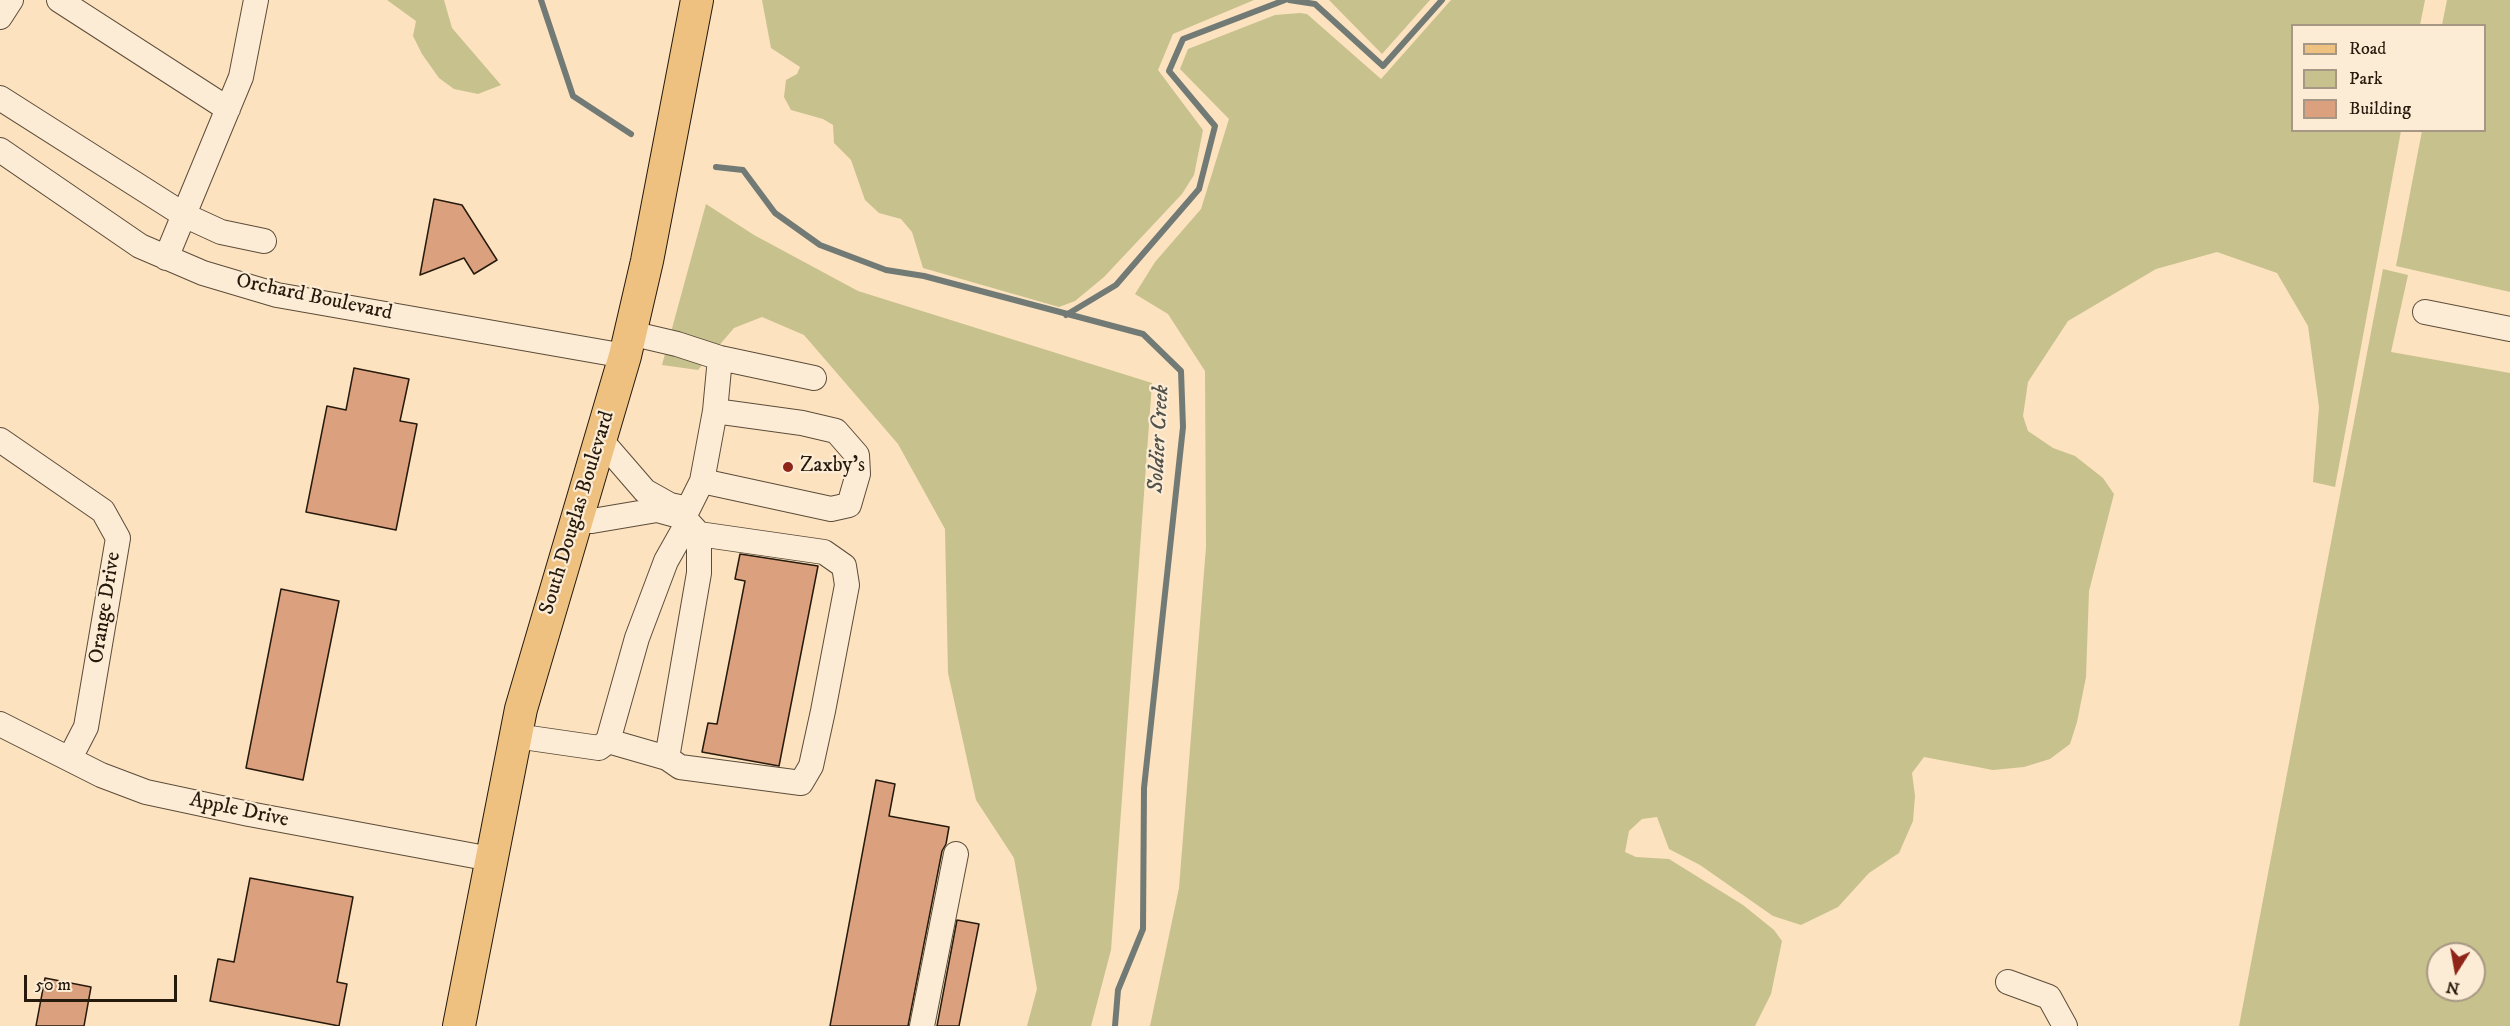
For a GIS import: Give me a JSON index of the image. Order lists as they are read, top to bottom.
{
  "streets": {
    "main road": ["South Douglas Boulevard"],
    "street": ["Orchard Boulevard", "Orange Drive", "Apple Drive"]
  },
  "crossings": [
    ["Orchard Boulevard", "South Douglas Boulevard"],
    ["South Douglas Boulevard", "Apple Drive"],
    ["Orange Drive", "Apple Drive"]
  ],
  "water": ["Soldier Creek"],
  "places": ["Zaxby's"],
  "legend": ["Road", "Park", "Building"],
  "scale_bar": "50 m",
  "north": "bottom"
}
